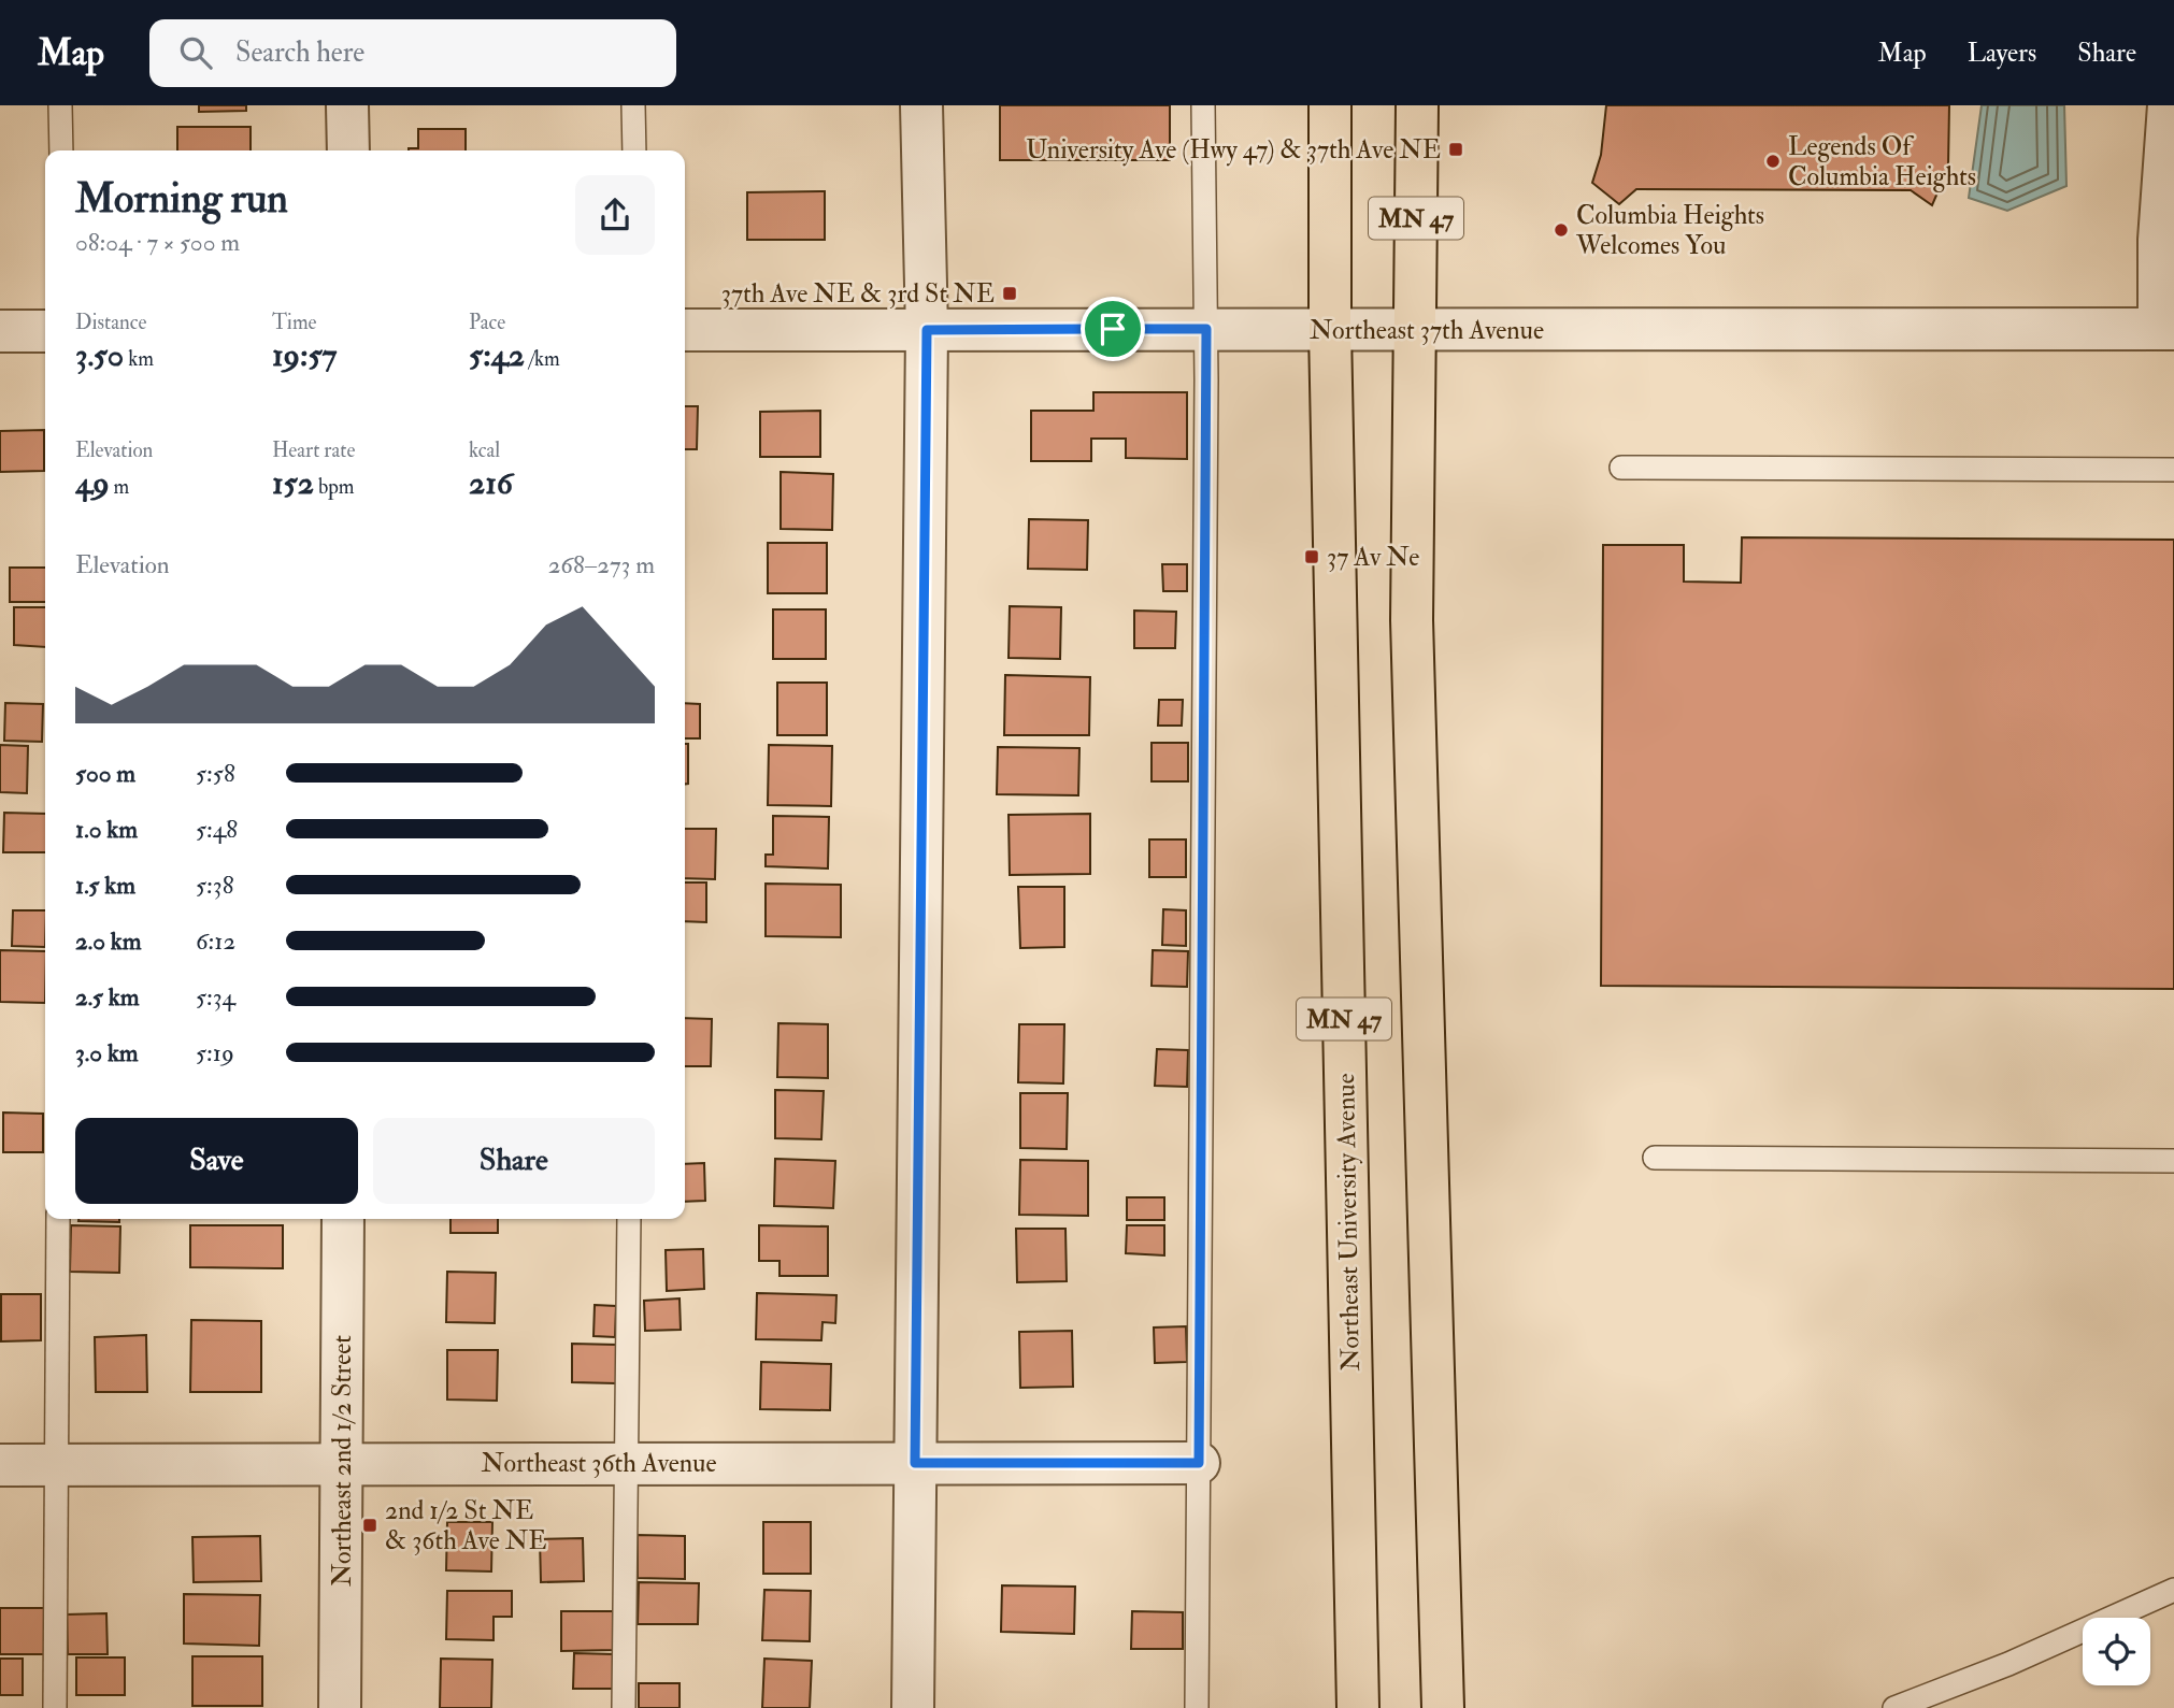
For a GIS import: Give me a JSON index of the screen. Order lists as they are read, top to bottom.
{
  "streets": {
    "main road": ["MN 47", "Northeast University Avenue"],
    "street": ["Northeast 37th Avenue", "Northeast 2nd 1/2 Street", "Northeast 36th Avenue"]
  },
  "crossings": [
    ["MN 47", "Northeast 37th Avenue"],
    ["MN 47", "Northeast University Avenue"],
    ["Northeast 37th Avenue", "Northeast University Avenue"],
    ["Northeast 2nd 1/2 Street", "Northeast 36th Avenue"]
  ],
  "places": {
    "transit": [
      "University Ave (Hwy 47) & 37th Ave NE",
      "37th Ave NE & 3rd St NE",
      "37 Av Ne",
      "2nd 1/2 St NE & 36th Ave NE"
    ],
    "other": ["Legends Of Columbia Heights", "Columbia Heights Welcomes You"]
  },
  "page": {
    "header": "Map",
    "search": "Search here",
    "nav": ["Map", "Layers", "Share"],
    "heading": ["Morning run", "08:04 · 7 × 500 m"],
    "stats": [
      ["Distance", "3.50 km"],
      ["Time", "19:57"],
      ["Pace", "5:42 /km"],
      ["Elevation", "49 m"],
      ["Heart rate", "152 bpm"],
      ["kcal", "216"]
    ],
    "chart": ["Elevation", "268–273 m"],
    "list": [
      {
        "name": "500 m",
        "note": "5:58"
      },
      {
        "name": "1.0 km",
        "note": "5:48"
      },
      {
        "name": "1.5 km",
        "note": "5:38"
      },
      {
        "name": "2.0 km",
        "note": "6:12"
      },
      {
        "name": "2.5 km",
        "note": "5:34"
      },
      {
        "name": "3.0 km",
        "note": "5:19"
      }
    ],
    "buttons": ["Save", "Share"]
  }
}
